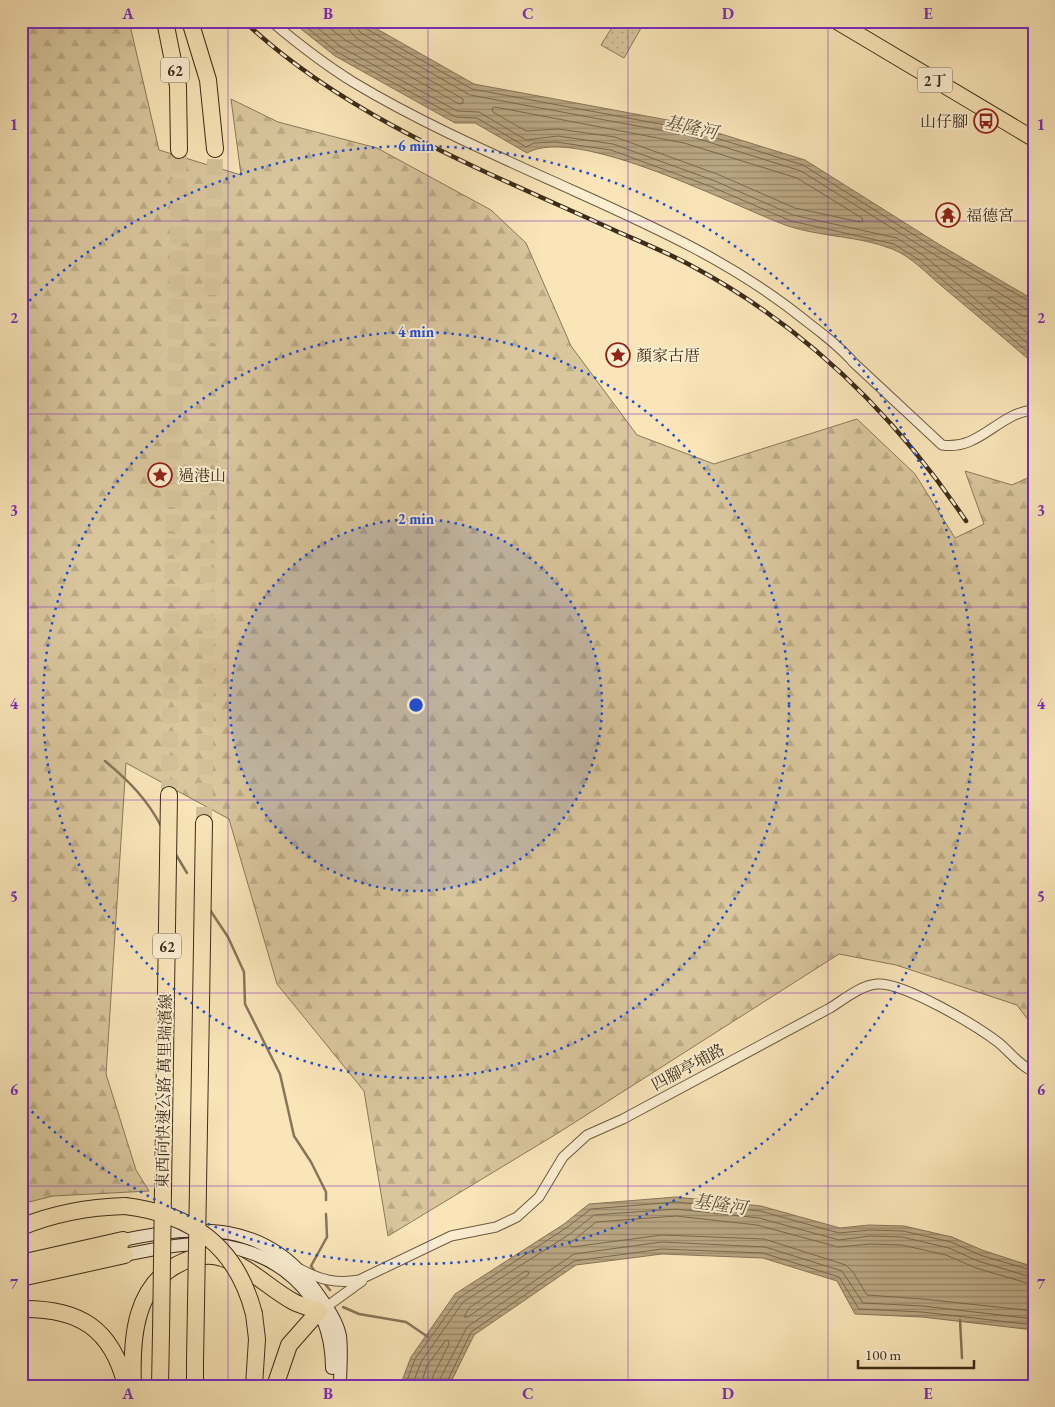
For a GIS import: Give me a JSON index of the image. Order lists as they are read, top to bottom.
{
  "streets": {
    "highway": ["62", "東西向快速公路 萬里瑞濱線"],
    "main road": ["2丁"],
    "street": ["四腳亭埔路"]
  },
  "water": ["基隆河"],
  "places": {
    "bus stop": ["山仔腳"],
    "temple": ["福德宮"],
    "place": ["顏家古厝", "過港山"]
  },
  "scale_bar": "100 m",
  "grid": {
    "columns": [
      "A",
      "B",
      "C",
      "D",
      "E"
    ],
    "rows": [
      "1",
      "2",
      "3",
      "4",
      "5",
      "6",
      "7"
    ]
  },
  "rings": ["6 min", "4 min", "2 min"]
}
